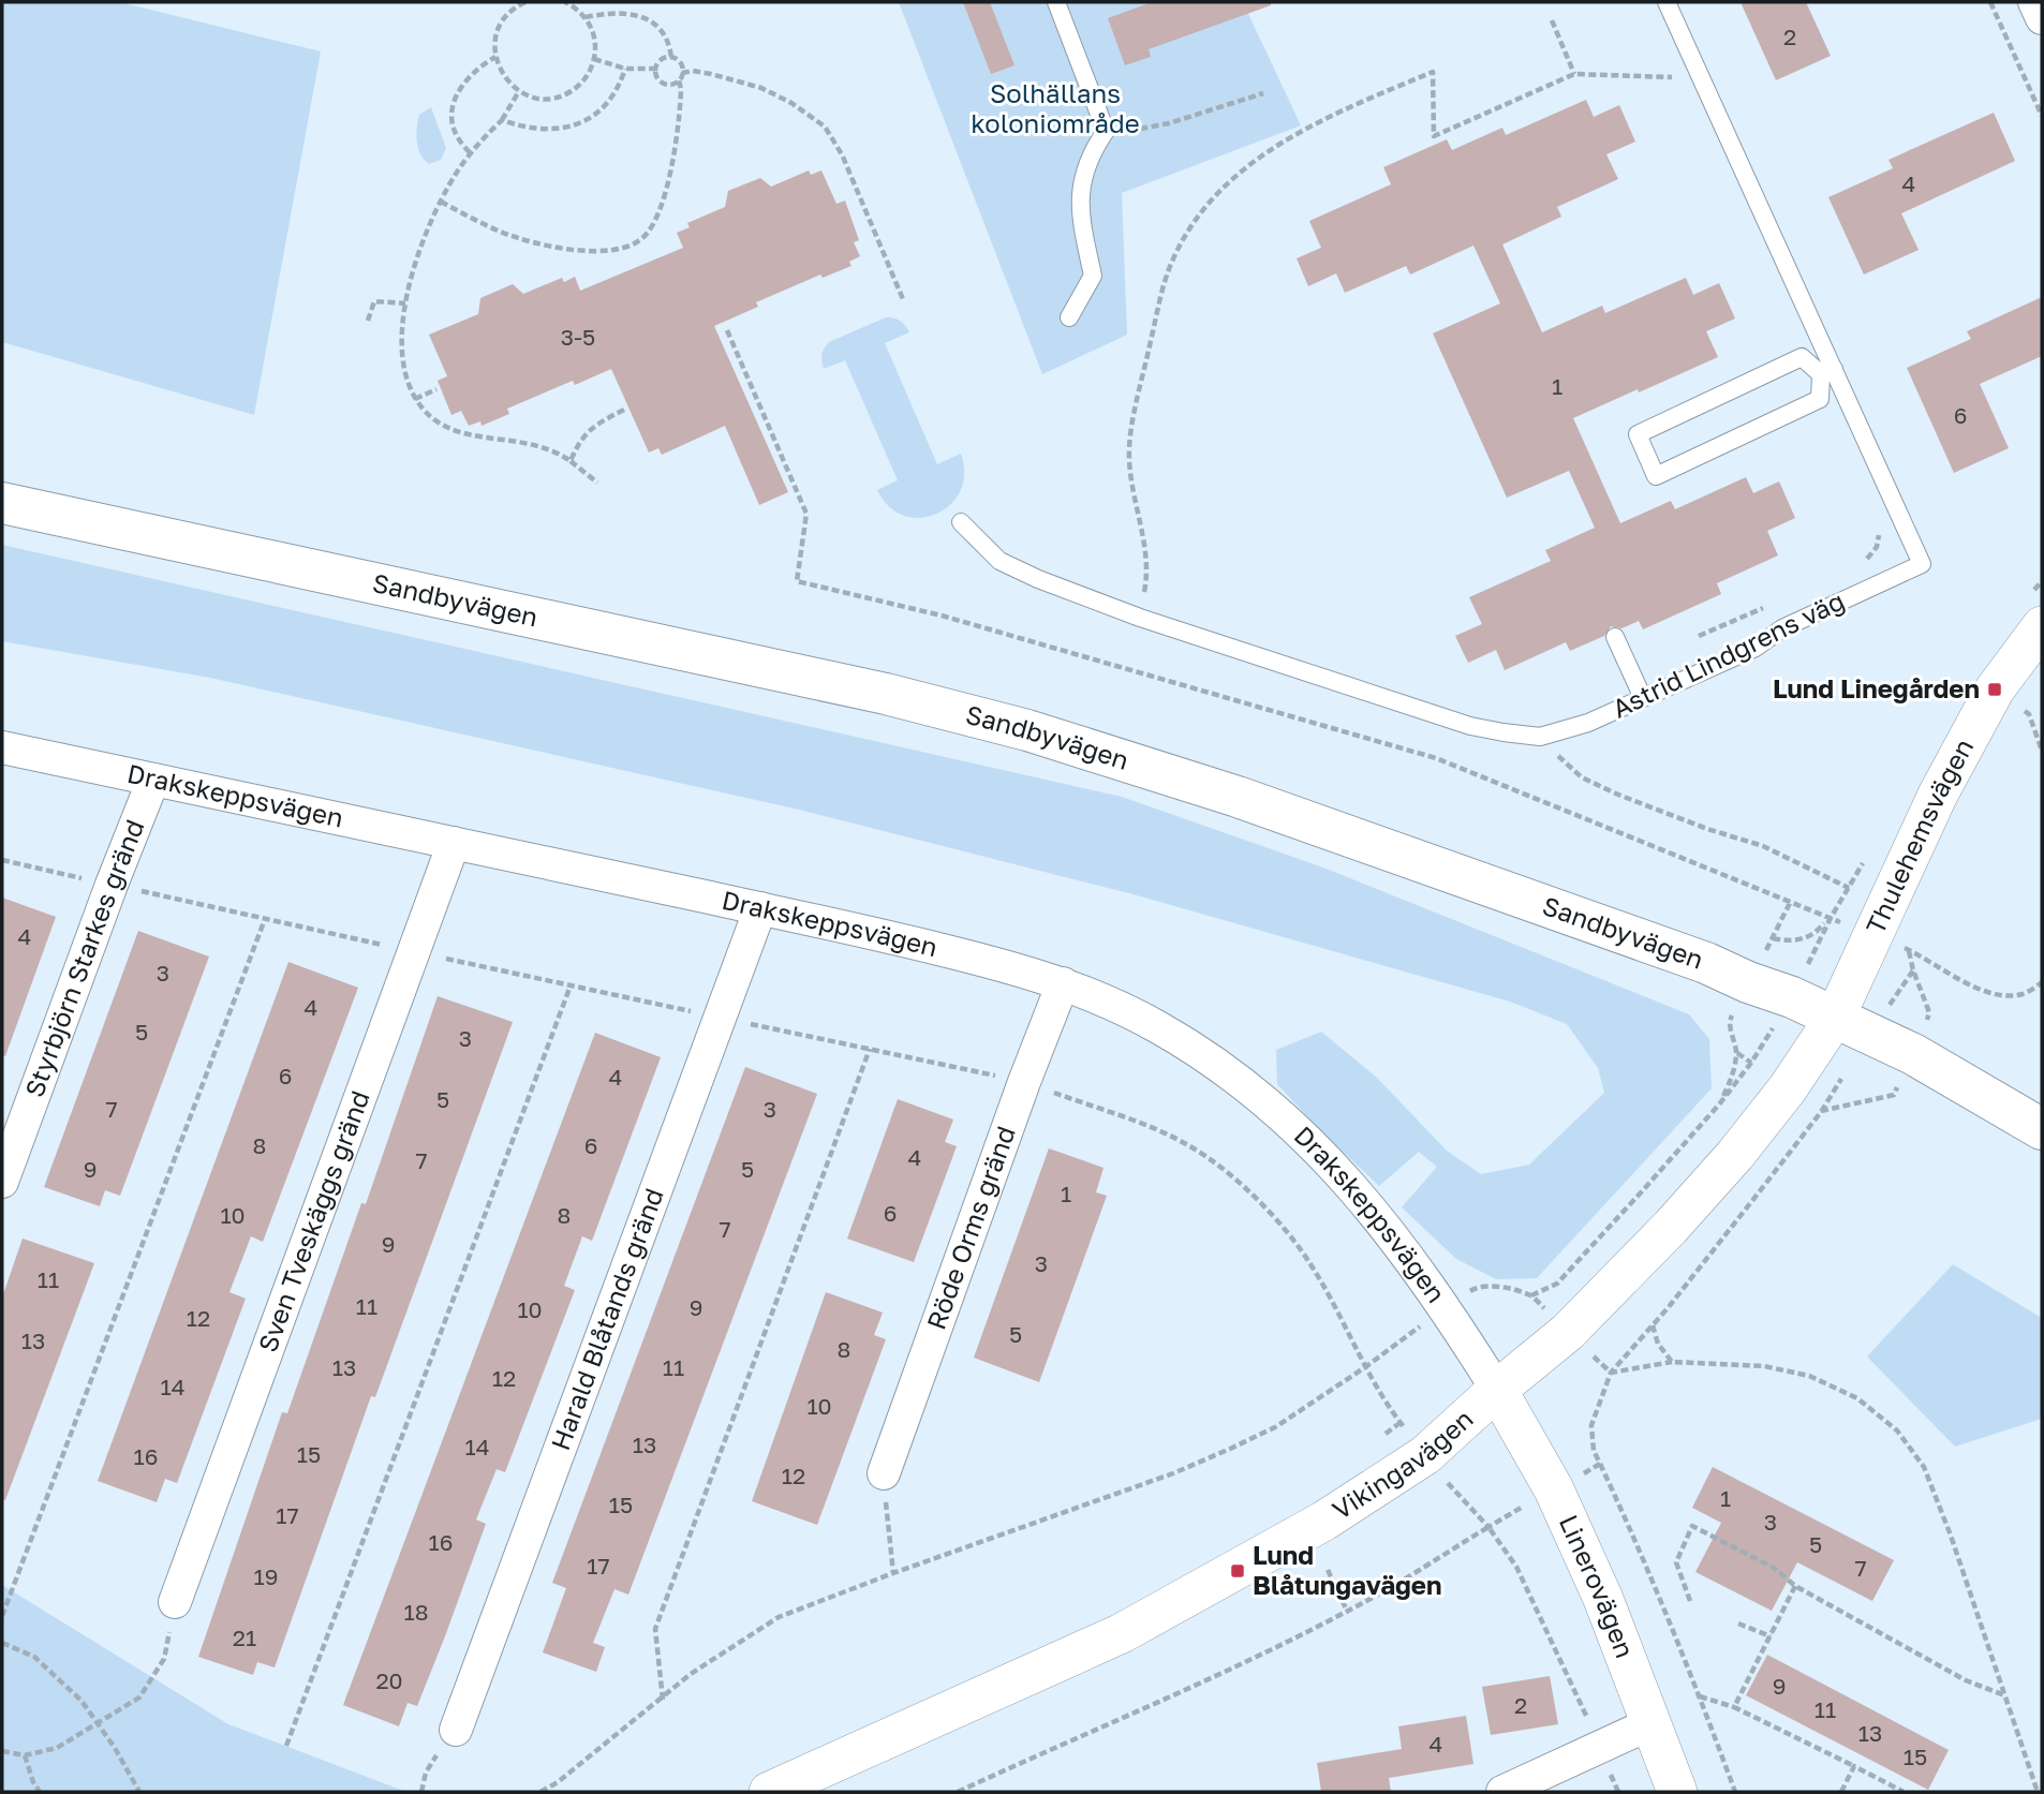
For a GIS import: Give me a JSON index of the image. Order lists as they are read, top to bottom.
{
  "streets": {
    "main road": ["Sandbyvägen"],
    "street": [
      "Drakskeppsvägen",
      "Thulehemsvägen",
      "Styrbjörn Starkes gränd",
      "Sven Tveskäggs gränd",
      "Röde Orms gränd",
      "Harald Blåtands gränd",
      "Vikingavägen",
      "Linerovägen"
    ],
    "lane": ["Astrid Lindgrens väg"]
  },
  "crossings": [
    ["Sandbyvägen", "Thulehemsvägen"],
    ["Sandbyvägen", "Vikingavägen"],
    ["Drakskeppsvägen", "Styrbjörn Starkes gränd"],
    ["Drakskeppsvägen", "Sven Tveskäggs gränd"],
    ["Drakskeppsvägen", "Röde Orms gränd"],
    ["Drakskeppsvägen", "Harald Blåtands gränd"],
    ["Drakskeppsvägen", "Vikingavägen"],
    ["Drakskeppsvägen", "Linerovägen"],
    ["Thulehemsvägen", "Vikingavägen"],
    ["Vikingavägen", "Linerovägen"]
  ],
  "parks": ["Solhällans koloniområde"],
  "places": {
    "transit": ["Lund Linegården", "Lund Blåtungavägen"]
  },
  "house_numbers": [
    "2",
    "4",
    "3-5",
    "1",
    "6",
    "4",
    "3",
    "4",
    "5",
    "3",
    "6",
    "4",
    "5",
    "7",
    "3",
    "8",
    "6",
    "4",
    "7",
    "9",
    "5",
    "1",
    "6",
    "10",
    "8",
    "7",
    "9",
    "3",
    "11",
    "11",
    "9",
    "10",
    "12",
    "5",
    "13",
    "8",
    "13",
    "11",
    "12",
    "14",
    "10",
    "13",
    "14",
    "15",
    "16",
    "12",
    "1",
    "15",
    "17",
    "3",
    "16",
    "5",
    "17",
    "7",
    "19",
    "18",
    "21",
    "20",
    "9",
    "2",
    "11",
    "13",
    "4",
    "15"
  ]
}
